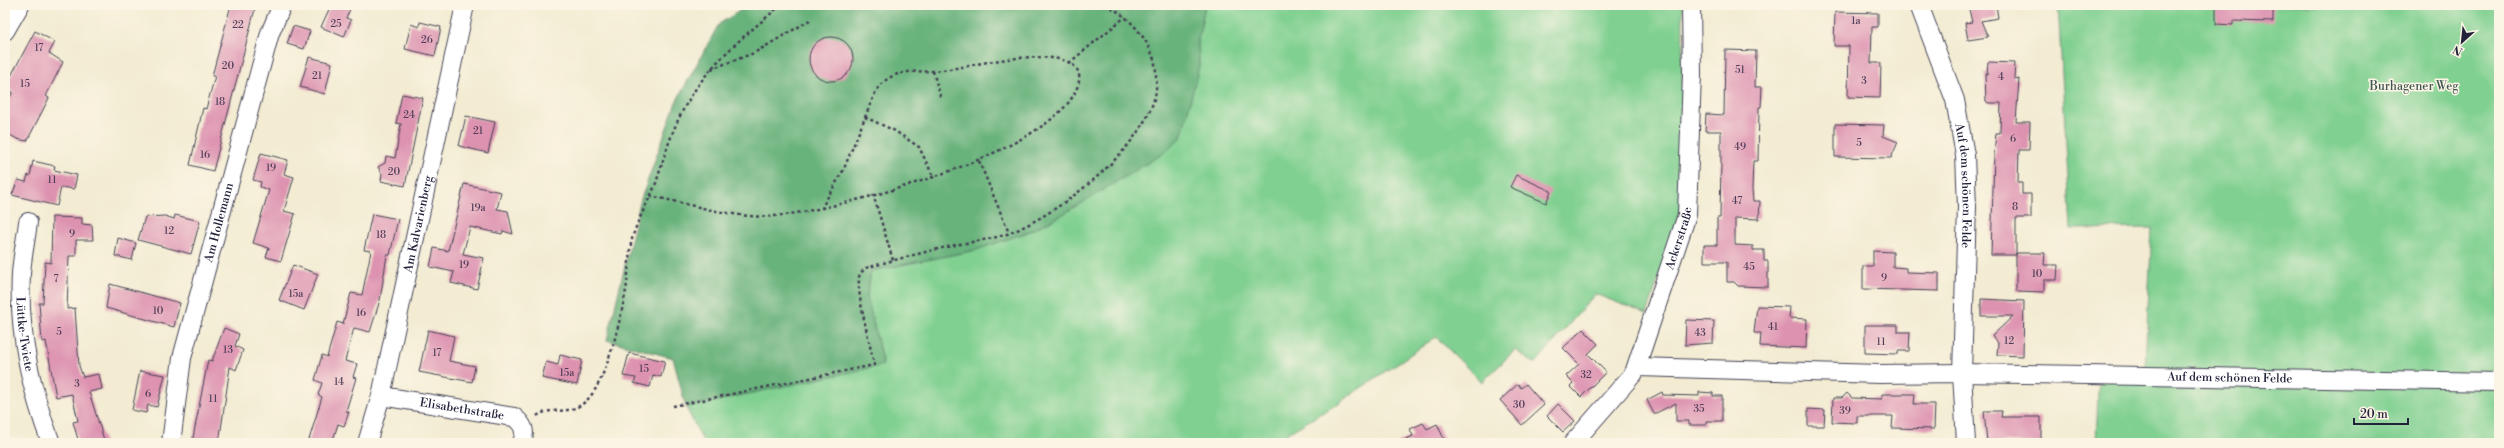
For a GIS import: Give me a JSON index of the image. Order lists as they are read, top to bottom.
{
  "streets": {
    "street": [
      "Auf dem schönen Felde",
      "Am Hollemann",
      "Am Kalvarienberg",
      "Ackerstraße",
      "Lüttke-Twiete",
      "Elisabethstraße"
    ]
  },
  "crossings": [
    ["Auf dem schönen Felde", "Ackerstraße"],
    ["Am Kalvarienberg", "Elisabethstraße"]
  ],
  "parks": ["Burhagener Weg"],
  "house_numbers": [
    "1a",
    "25",
    "22",
    "26",
    "17",
    "20",
    "51",
    "21",
    "4",
    "3",
    "15",
    "18",
    "24",
    "21",
    "6",
    "5",
    "49",
    "16",
    "19",
    "20",
    "11",
    "47",
    "8",
    "19a",
    "12",
    "9",
    "18",
    "19",
    "45",
    "10",
    "9",
    "7",
    "15a",
    "10",
    "16",
    "41",
    "5",
    "43",
    "12",
    "11",
    "13",
    "17",
    "15",
    "15a",
    "32",
    "14",
    "3",
    "6",
    "11",
    "30",
    "35",
    "39"
  ],
  "scale_bar": "20 m",
  "north": "bottom left"
}
